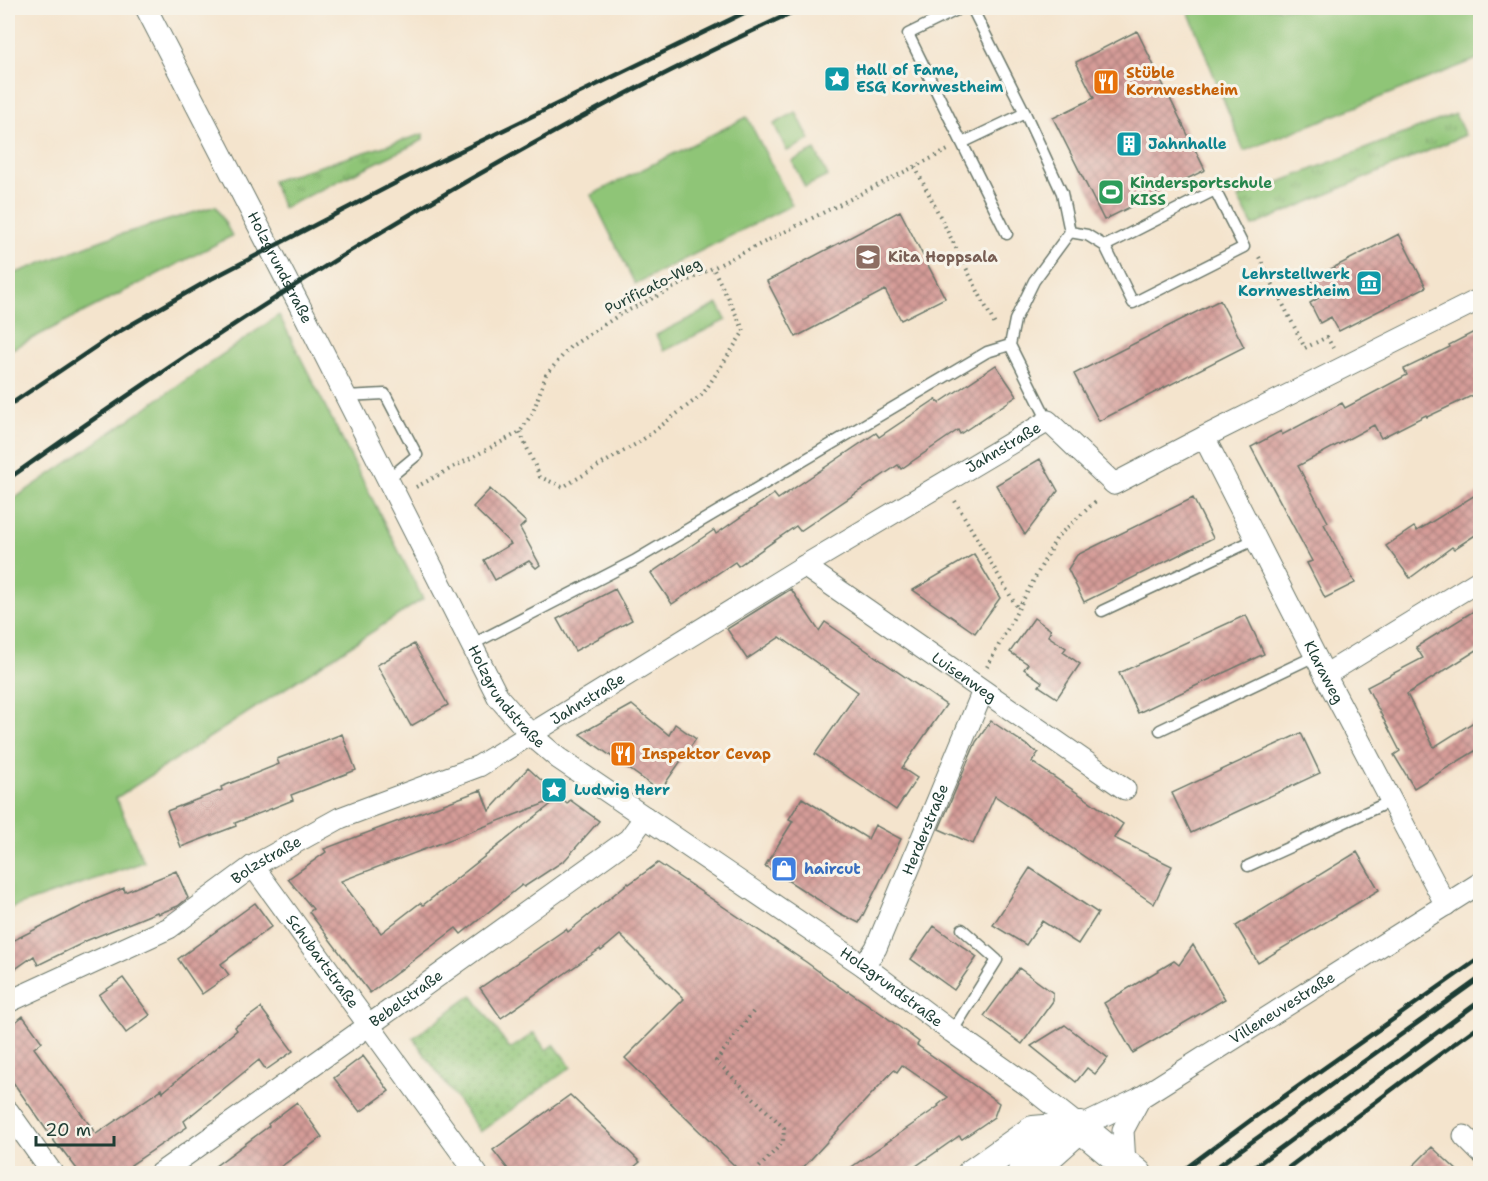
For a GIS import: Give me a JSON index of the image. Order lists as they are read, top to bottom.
{
  "streets": {
    "main road": ["Holzgrundstraße"],
    "street": [
      "Jahnstraße",
      "Klaraweg",
      "Luisenweg",
      "Herderstraße",
      "Bolzstraße",
      "Schubartstraße",
      "Bebelstraße",
      "Villeneuvestraße"
    ],
    "path": ["Purificato-Weg"]
  },
  "crossings": [
    ["Holzgrundstraße", "Jahnstraße"],
    ["Holzgrundstraße", "Herderstraße"],
    ["Holzgrundstraße", "Bolzstraße"],
    ["Holzgrundstraße", "Bebelstraße"],
    ["Holzgrundstraße", "Villeneuvestraße"],
    ["Jahnstraße", "Luisenweg"],
    ["Jahnstraße", "Bolzstraße"],
    ["Klaraweg", "Villeneuvestraße"],
    ["Luisenweg", "Herderstraße"],
    ["Bolzstraße", "Schubartstraße"],
    ["Schubartstraße", "Bebelstraße"]
  ],
  "places": {
    "place": ["Hall of Fame, ESG Kornwestheim", "Ludwig Herr"],
    "restaurant": ["Stüble Kornwestheim", "Inspektor Cevap"],
    "building": ["Jahnhalle"],
    "sports": ["Kindersportschule KISS"],
    "school or university": ["Kita Hoppsala"],
    "museum": ["Lehrstellwerk Kornwestheim"],
    "shop": ["haircut"]
  },
  "scale_bar": "20 m"
}
